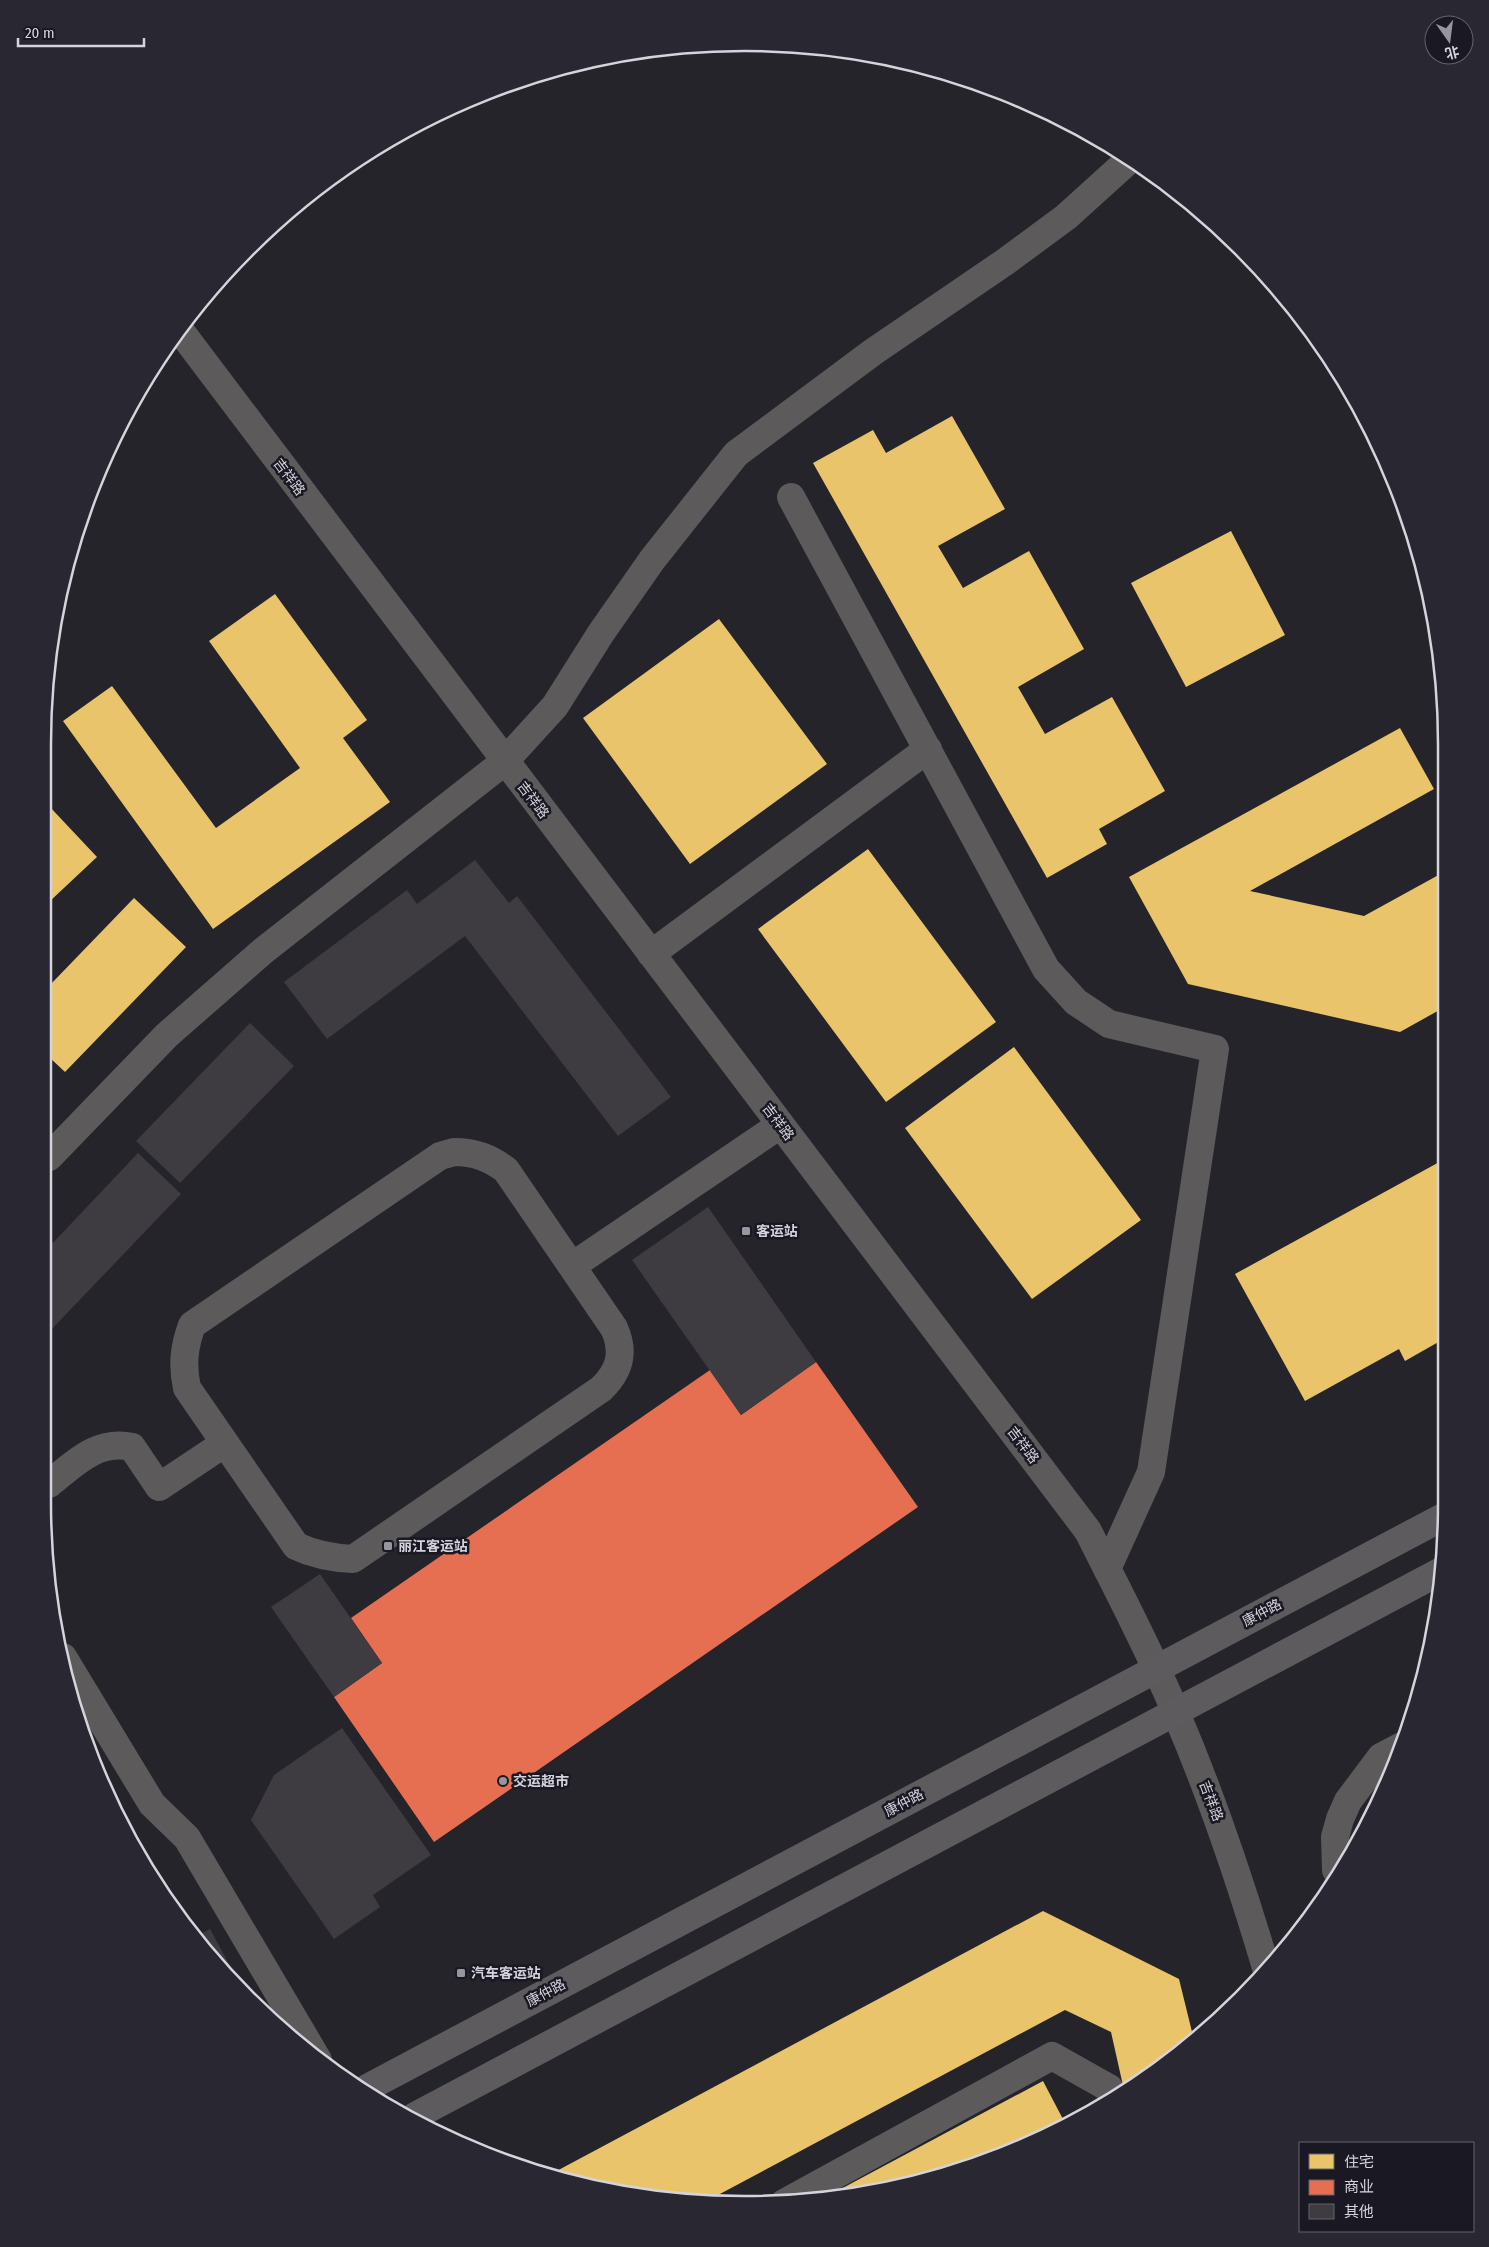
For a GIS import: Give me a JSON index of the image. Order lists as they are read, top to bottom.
{
  "streets": {
    "main road": ["康仲路"],
    "street": ["吉祥路"]
  },
  "crossings": [
    ["吉祥路", "康仲路"]
  ],
  "places": {
    "transit": ["客运站", "丽江客运站", "汽车客运站"],
    "other": ["交运超市"]
  },
  "legend": ["住宅", "商业", "其他"],
  "scale_bar": "20 m",
  "north": "bottom"
}
